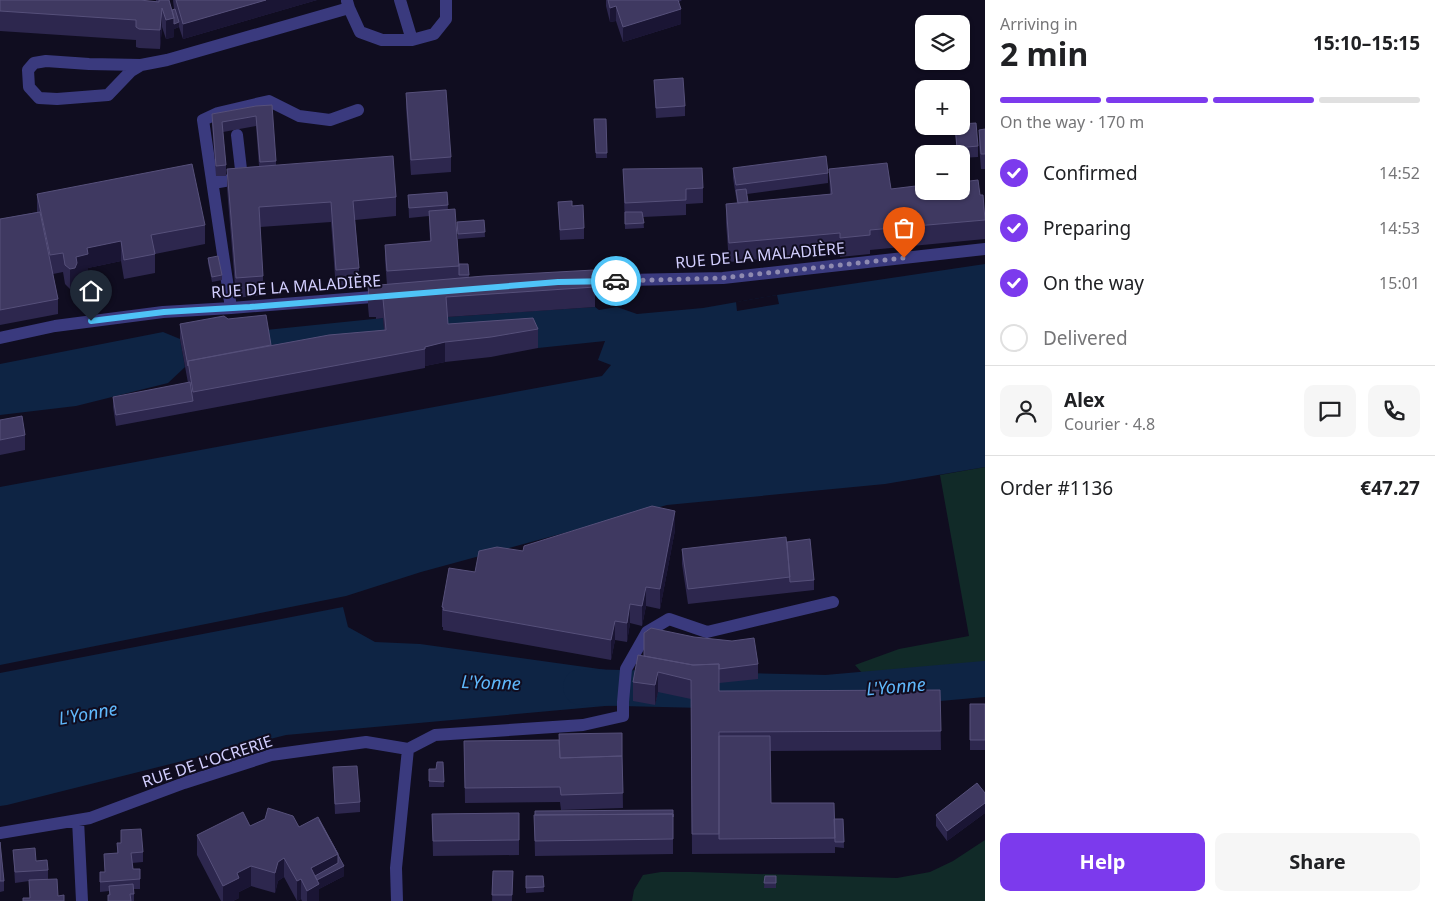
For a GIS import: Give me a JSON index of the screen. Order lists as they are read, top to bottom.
{
  "streets": {
    "street": ["RUE DE LA MALADIÈRE", "RUE DE L'OCRERIE"]
  },
  "water": ["L'Yonne"],
  "page": {
    "heading": ["2 min", "Arriving in", "15:10–15:15"],
    "panel": [
      "Alex",
      "Courier · 4.8",
      "Order #1136",
      "€47.27"
    ],
    "map_buttons": ["+", "−"],
    "bar": "On the way · 170 m",
    "list": [
      ["Confirmed", "14:52"],
      ["Preparing", "14:53"],
      ["On the way", "15:01"],
      "Delivered"
    ],
    "buttons": ["Help", "Share"]
  }
}
